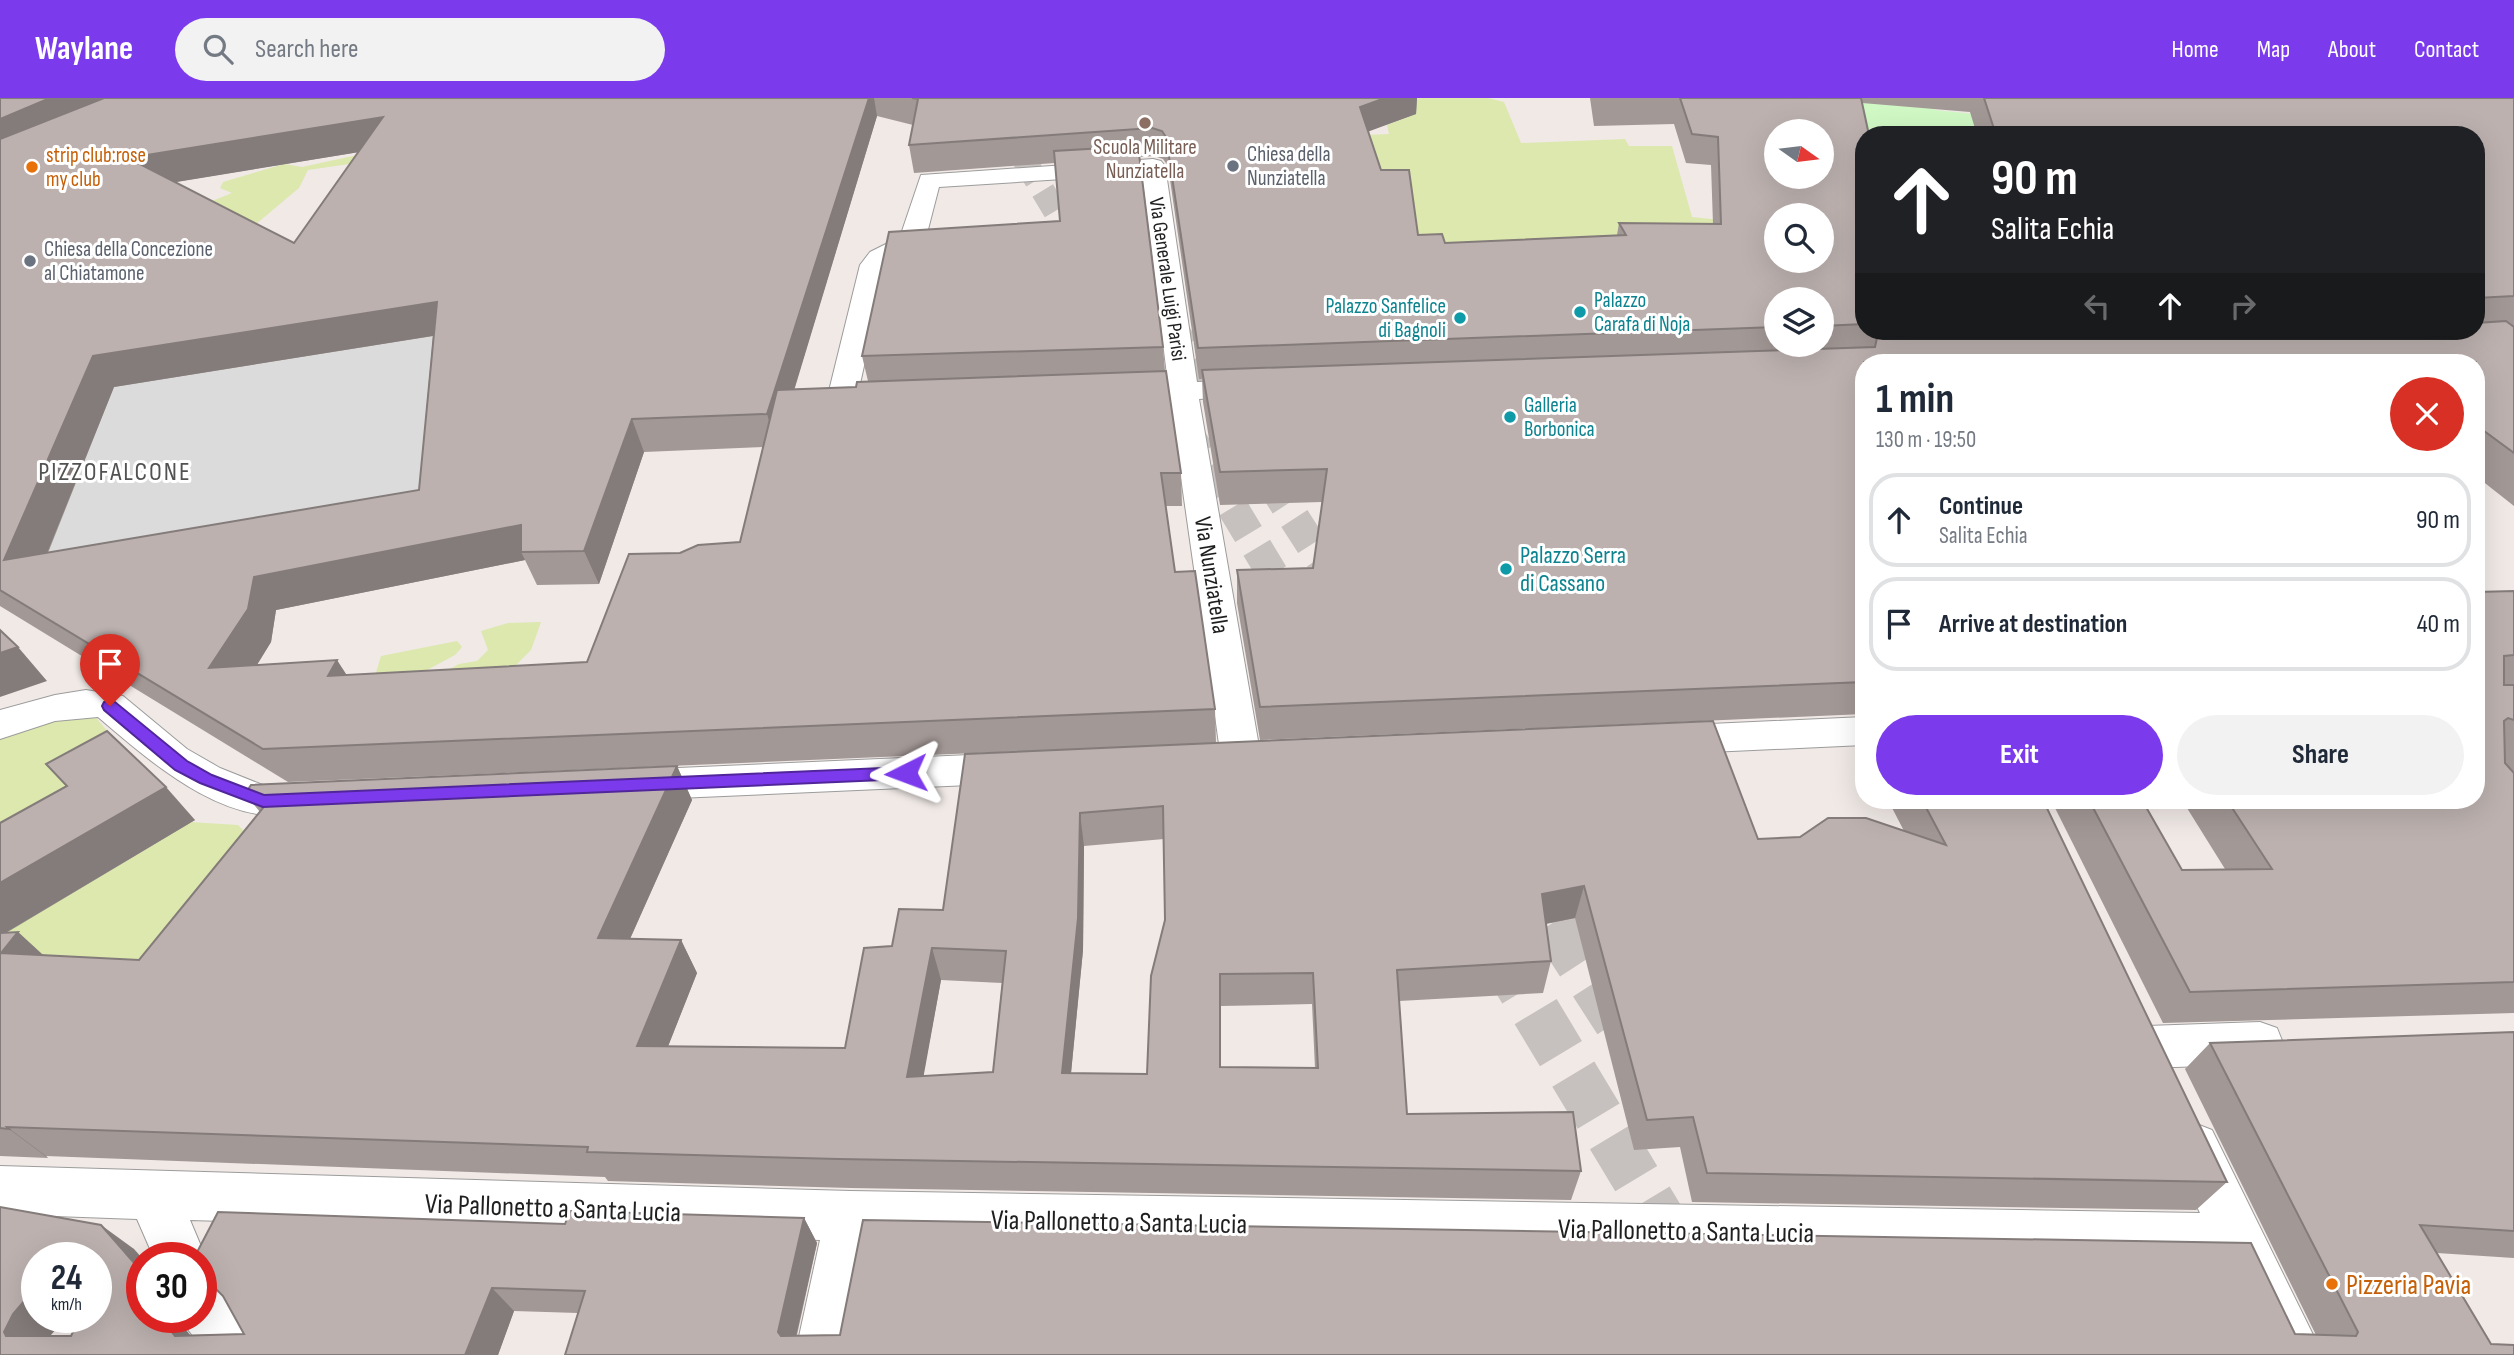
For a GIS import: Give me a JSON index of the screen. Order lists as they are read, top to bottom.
{
  "streets": {
    "street": ["Via Generale Luigi Parisi", "Via Nunziatella", "Via Pallonetto a Santa Lucia"]
  },
  "crossings": [
    ["Via Generale Luigi Parisi", "Via Nunziatella"]
  ],
  "districts": ["PIZZOFALCONE"],
  "places": [
    "Scuola Militare Nunziatella",
    "Chiesa della Nunziatella",
    "strip club:rose my club",
    "Chiesa della Concezione al Chiatamone",
    "Palazzo Carafa di Noja",
    "Palazzo Sanfelice di Bagnoli",
    "Galleria Borbonica",
    "Palazzo Serra di Cassano",
    "Pizzeria Pavia"
  ],
  "north": "right",
  "page": {
    "header": "Waylane",
    "search": "Search here",
    "nav": [
      "Home",
      "Map",
      "About",
      "Contact"
    ],
    "turn": ["90 m", "Salita Echia"],
    "heading": ["1 min", "130 m · 19:50"],
    "list": [
      {
        "name": "Continue",
        "note": "Salita Echia",
        "value": "90 m"
      },
      {
        "name": "Arrive at destination",
        "value": "40 m"
      }
    ],
    "buttons": ["Exit", "Share"],
    "speed": "24 km/h",
    "limit": "30"
  }
}
